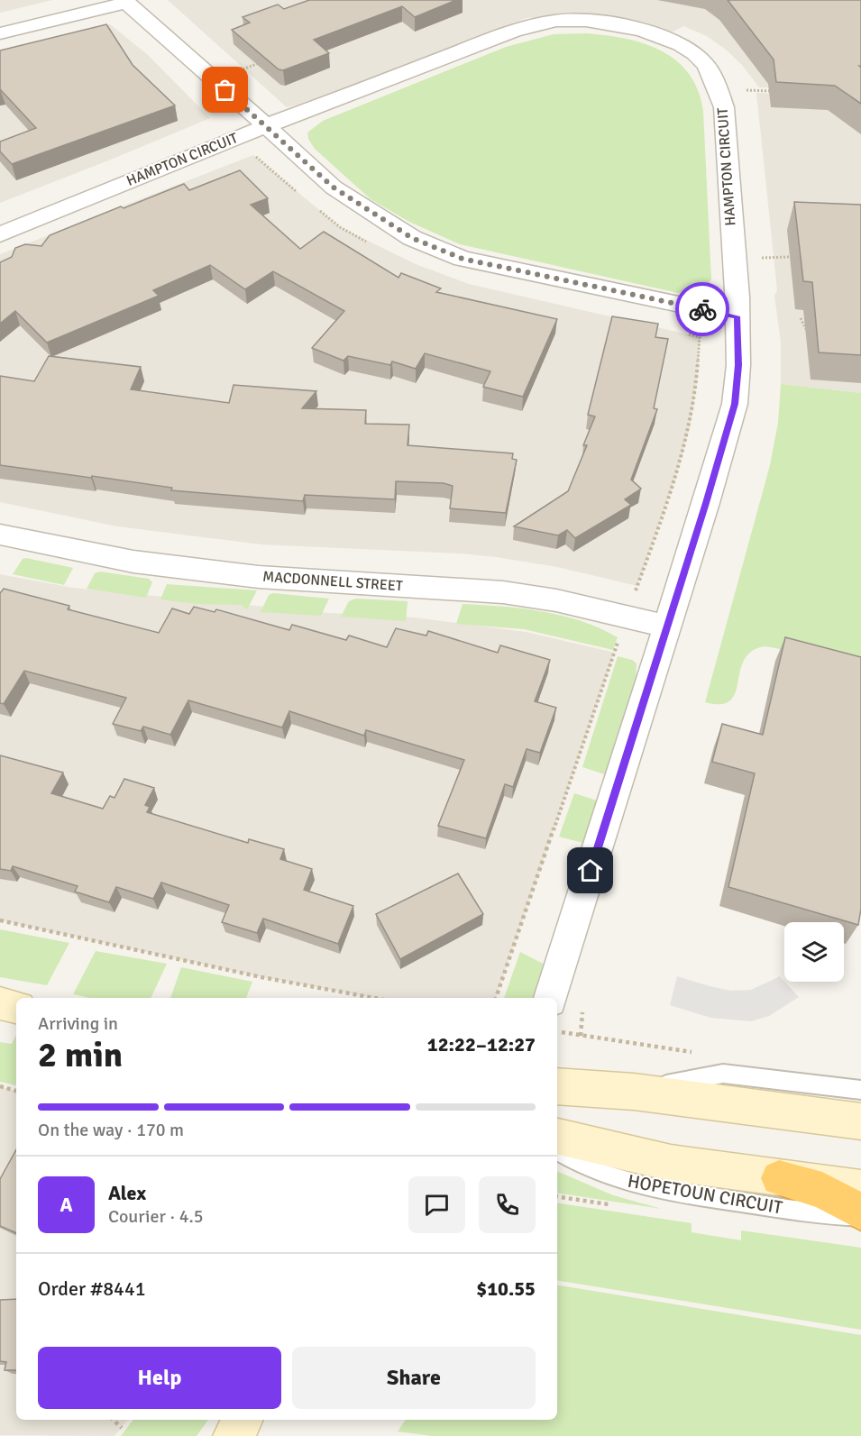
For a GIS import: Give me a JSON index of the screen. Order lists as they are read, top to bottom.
{
  "streets": {
    "main road": ["HOPETOUN CIRCUIT"],
    "street": ["HAMPTON CIRCUIT", "MACDONNELL STREET"]
  },
  "crossings": [
    ["HAMPTON CIRCUIT", "MACDONNELL STREET"]
  ],
  "page": {
    "heading": ["2 min", "Arriving in", "12:22–12:27"],
    "panel": [
      "Alex",
      "Courier · 4.5",
      "Order #8441",
      "$10.55"
    ],
    "bar": "On the way · 170 m",
    "round": "A",
    "buttons": ["Help", "Share"]
  }
}
